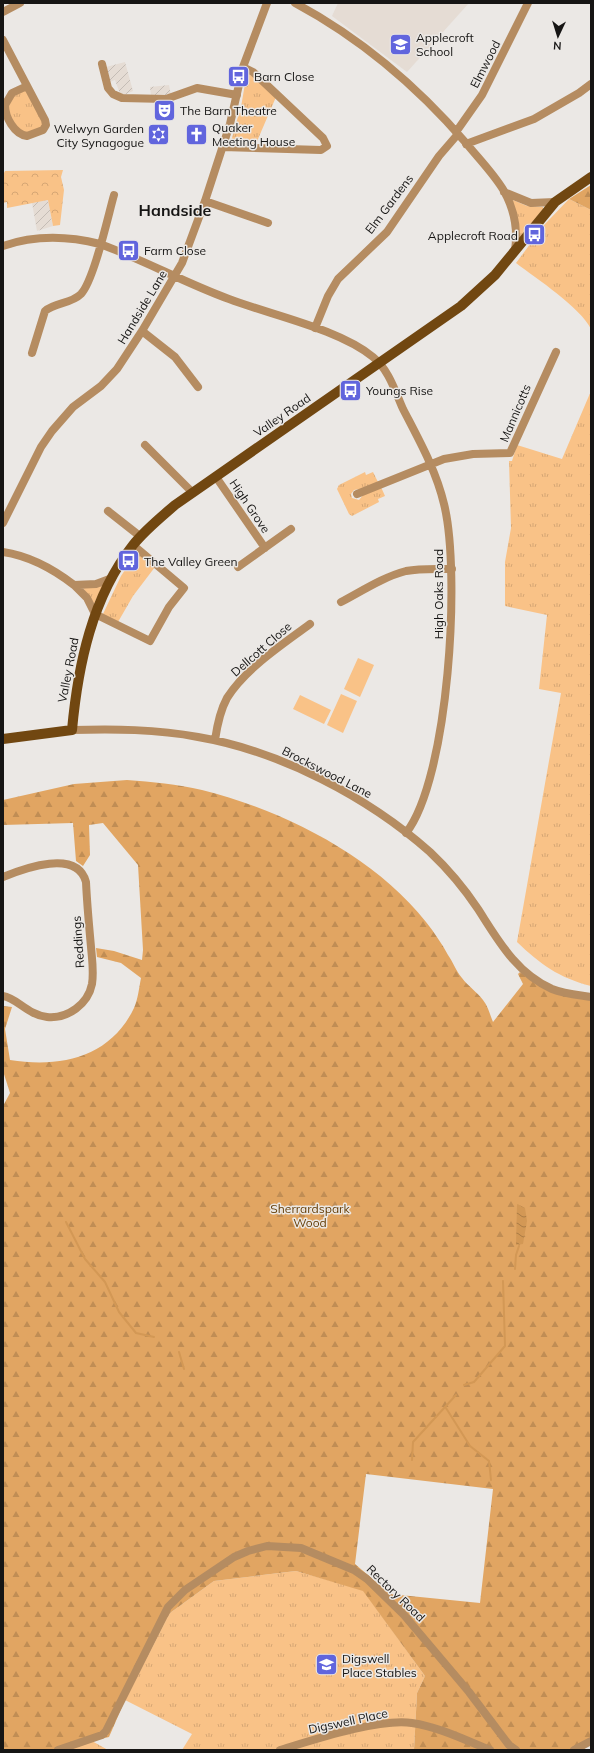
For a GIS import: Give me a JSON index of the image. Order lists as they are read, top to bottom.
{
  "streets": {
    "main road": ["Valley Road"],
    "street": [
      "Elmwood",
      "Elm Gardens",
      "Handside Lane",
      "Mannicotts",
      "High Grove",
      "High Oaks Road",
      "Dellcott Close",
      "Brockswood Lane",
      "Reddings",
      "Rectory Road",
      "Digswell Place"
    ]
  },
  "crossings": [
    ["Elmwood", "Elm Gardens"],
    ["Mannicotts", "High Oaks Road"],
    ["Valley Road", "High Grove"],
    ["Valley Road", "High Oaks Road"],
    ["Valley Road", "Brockswood Lane"],
    ["High Oaks Road", "Brockswood Lane"],
    ["Dellcott Close", "Brockswood Lane"]
  ],
  "districts": ["Handside"],
  "parks": ["Sherrardspark Wood"],
  "places": {
    "school or university": ["Applecroft School", "Digswell Place Stables"],
    "bus stop": [
      "Barn Close",
      "Applecroft Road",
      "Farm Close",
      "Youngs Rise",
      "The Valley Green"
    ],
    "theatre": ["The Barn Theatre"],
    "church": ["Quaker Meeting House"],
    "synagogue": ["Welwyn Garden City Synagogue"]
  },
  "north": "bottom"
}
